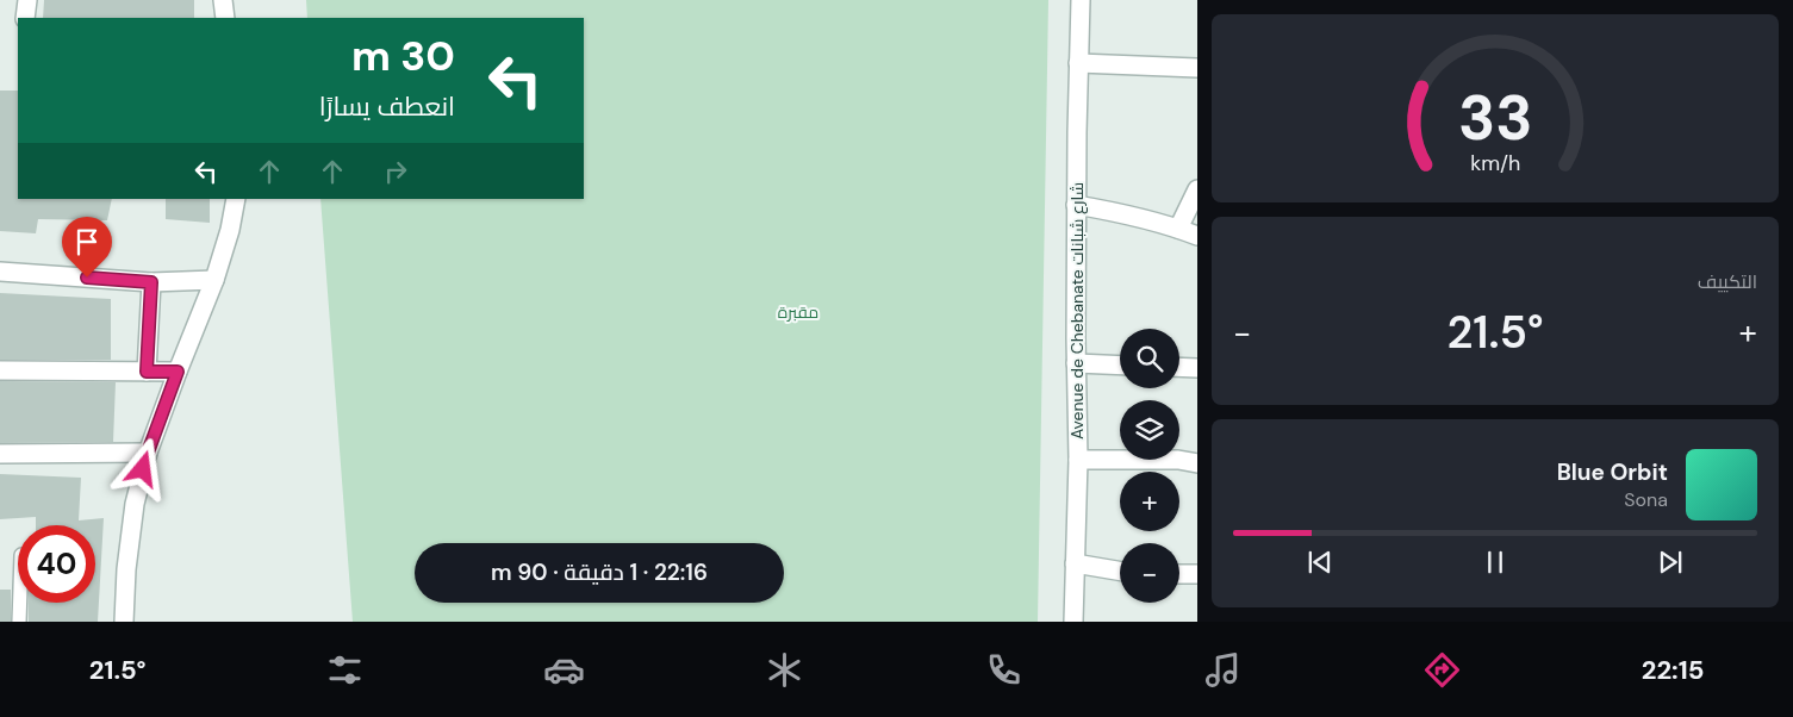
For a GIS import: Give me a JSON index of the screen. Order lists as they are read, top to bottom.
{
  "streets": {
    "street": ["Avenue de Chebanate شارع شبانات"]
  },
  "parks": ["مقبرة"],
  "page": {
    "turn": ["30 m", "انعطف يسارًا"],
    "tile": "التكييف",
    "heat": ["−", "21.5°", "+"],
    "map_buttons": ["+", "−"],
    "song": ["Blue Orbit", "Sona"],
    "limit": "40",
    "trip": "22:16 · 1 دقيقة · 90 m",
    "tabs": ["22:15", "21.5°"],
    "gauge": ["33", "km/h"]
  }
}
